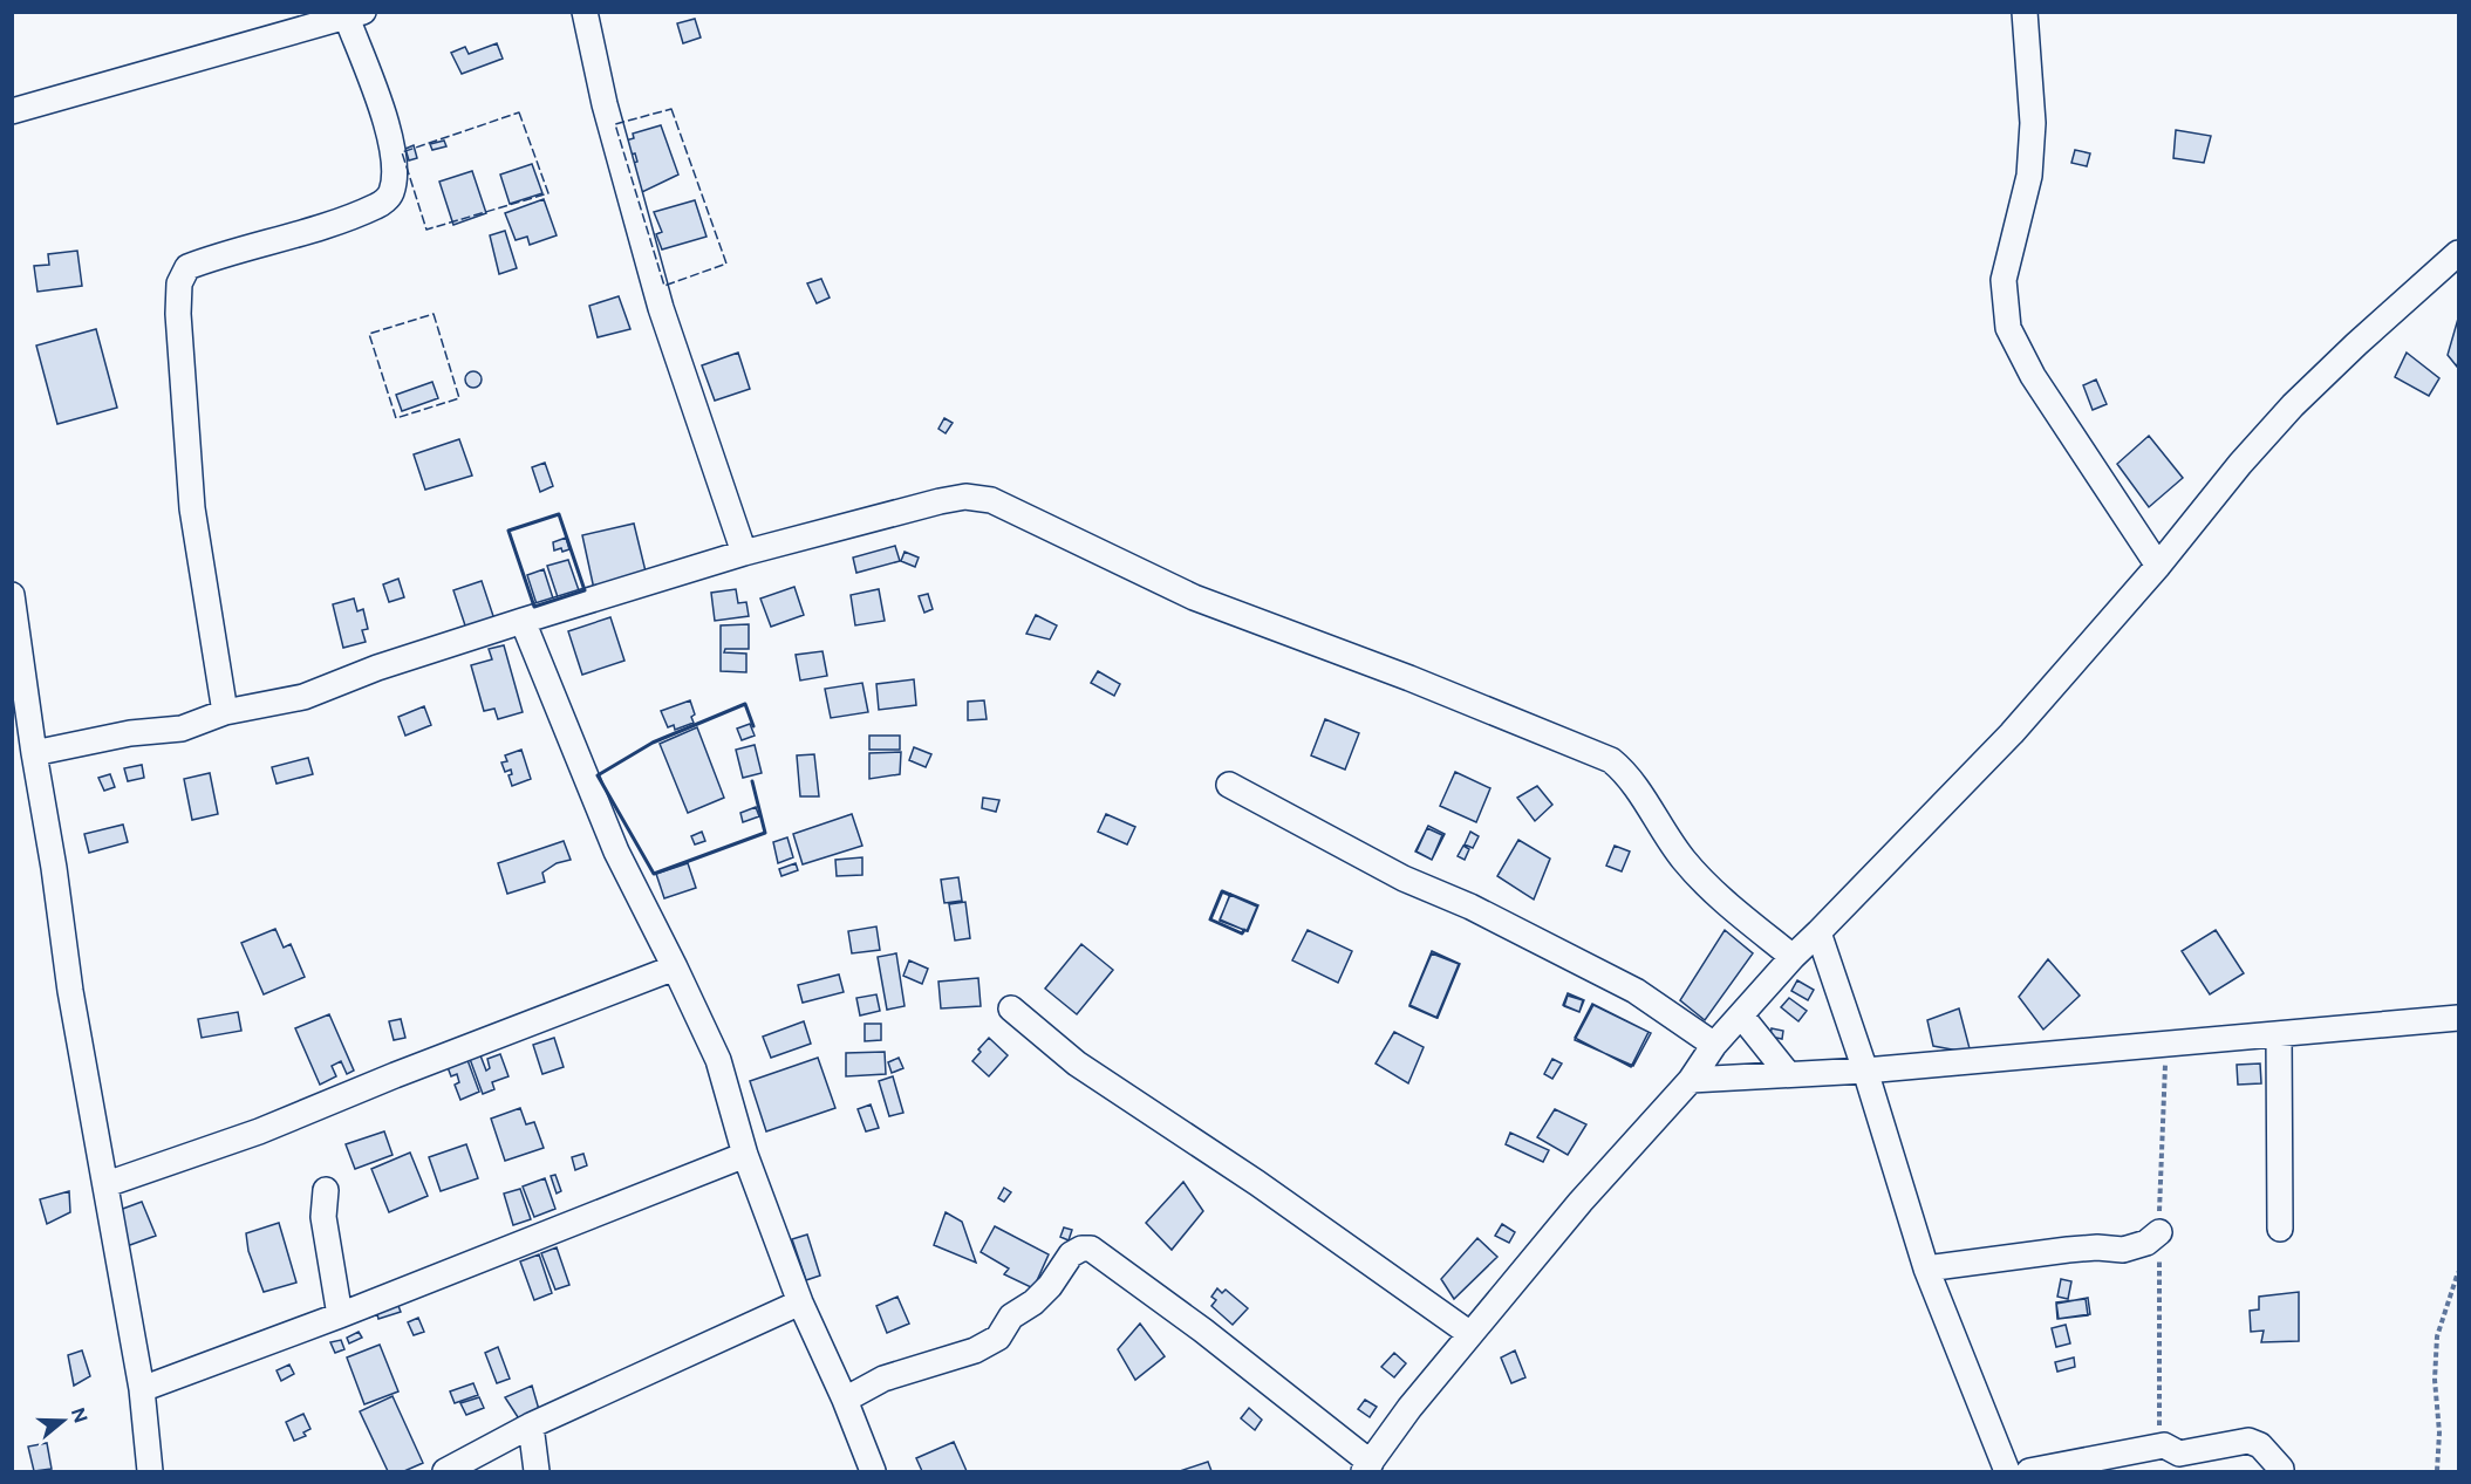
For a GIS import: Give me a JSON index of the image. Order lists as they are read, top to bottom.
{
  "north": "right"
}
